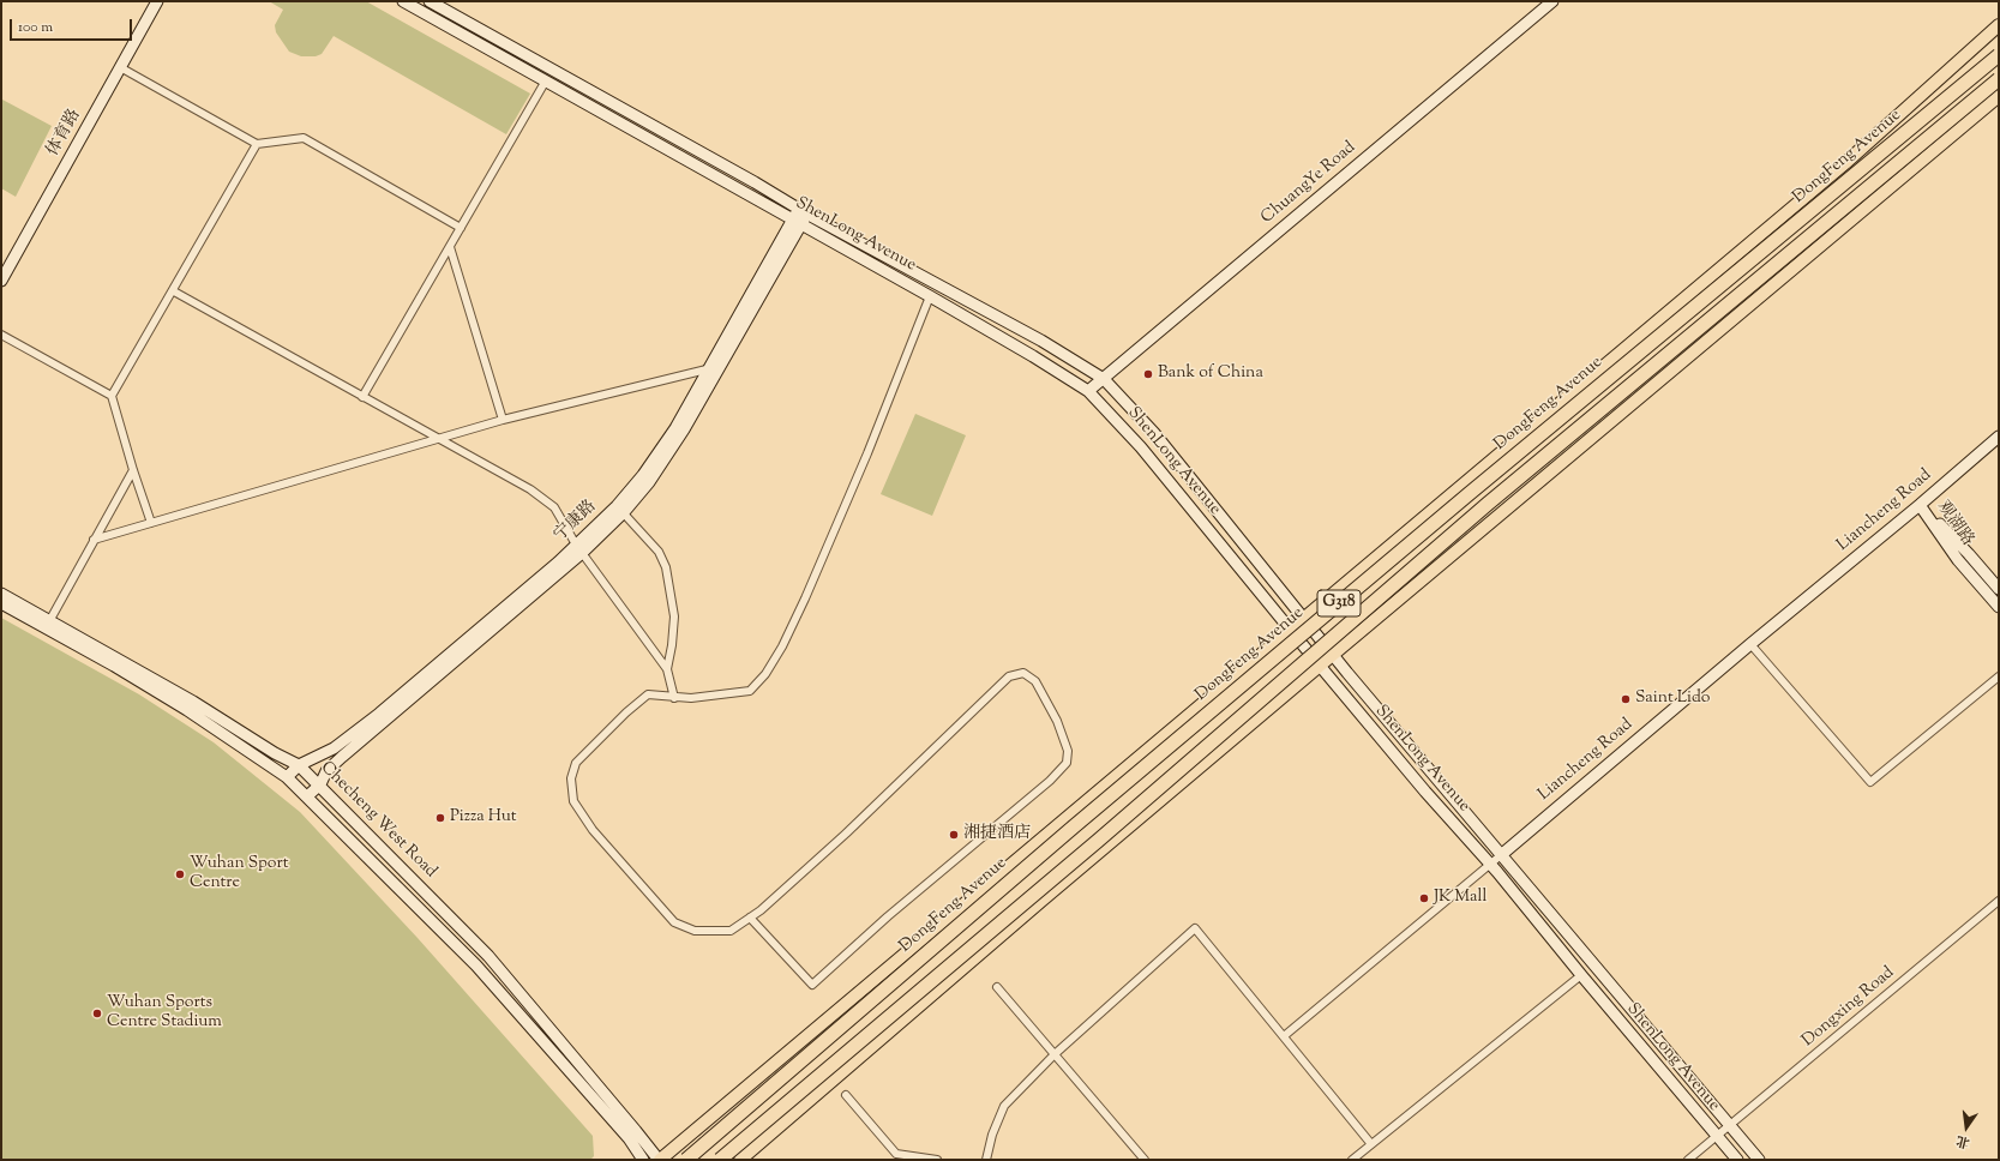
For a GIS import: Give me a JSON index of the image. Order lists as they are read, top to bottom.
{
  "streets": {
    "highway": ["DongFeng Avenue", "G318"],
    "main road": [
      "体育路",
      "ChuangYe Road",
      "ShenLong Avenue",
      "Liancheng Road",
      "宁康路",
      "观湖路",
      "Checheng West Road"
    ],
    "street": ["Dongxing Road"]
  },
  "crossings": [
    ["ChuangYe Road", "ShenLong Avenue"],
    ["ShenLong Avenue", "Liancheng Road"],
    ["ShenLong Avenue", "宁康路"],
    ["ShenLong Avenue", "Dongxing Road"],
    ["Liancheng Road", "观湖路"],
    ["宁康路", "Checheng West Road"]
  ],
  "places": [
    "Bank of China",
    "Saint Lido",
    "Pizza Hut",
    "湘捷酒店",
    "Wuhan Sport Centre",
    "JK Mall",
    "Wuhan Sports Centre Stadium"
  ],
  "scale_bar": "100 m",
  "north": "bottom"
}
